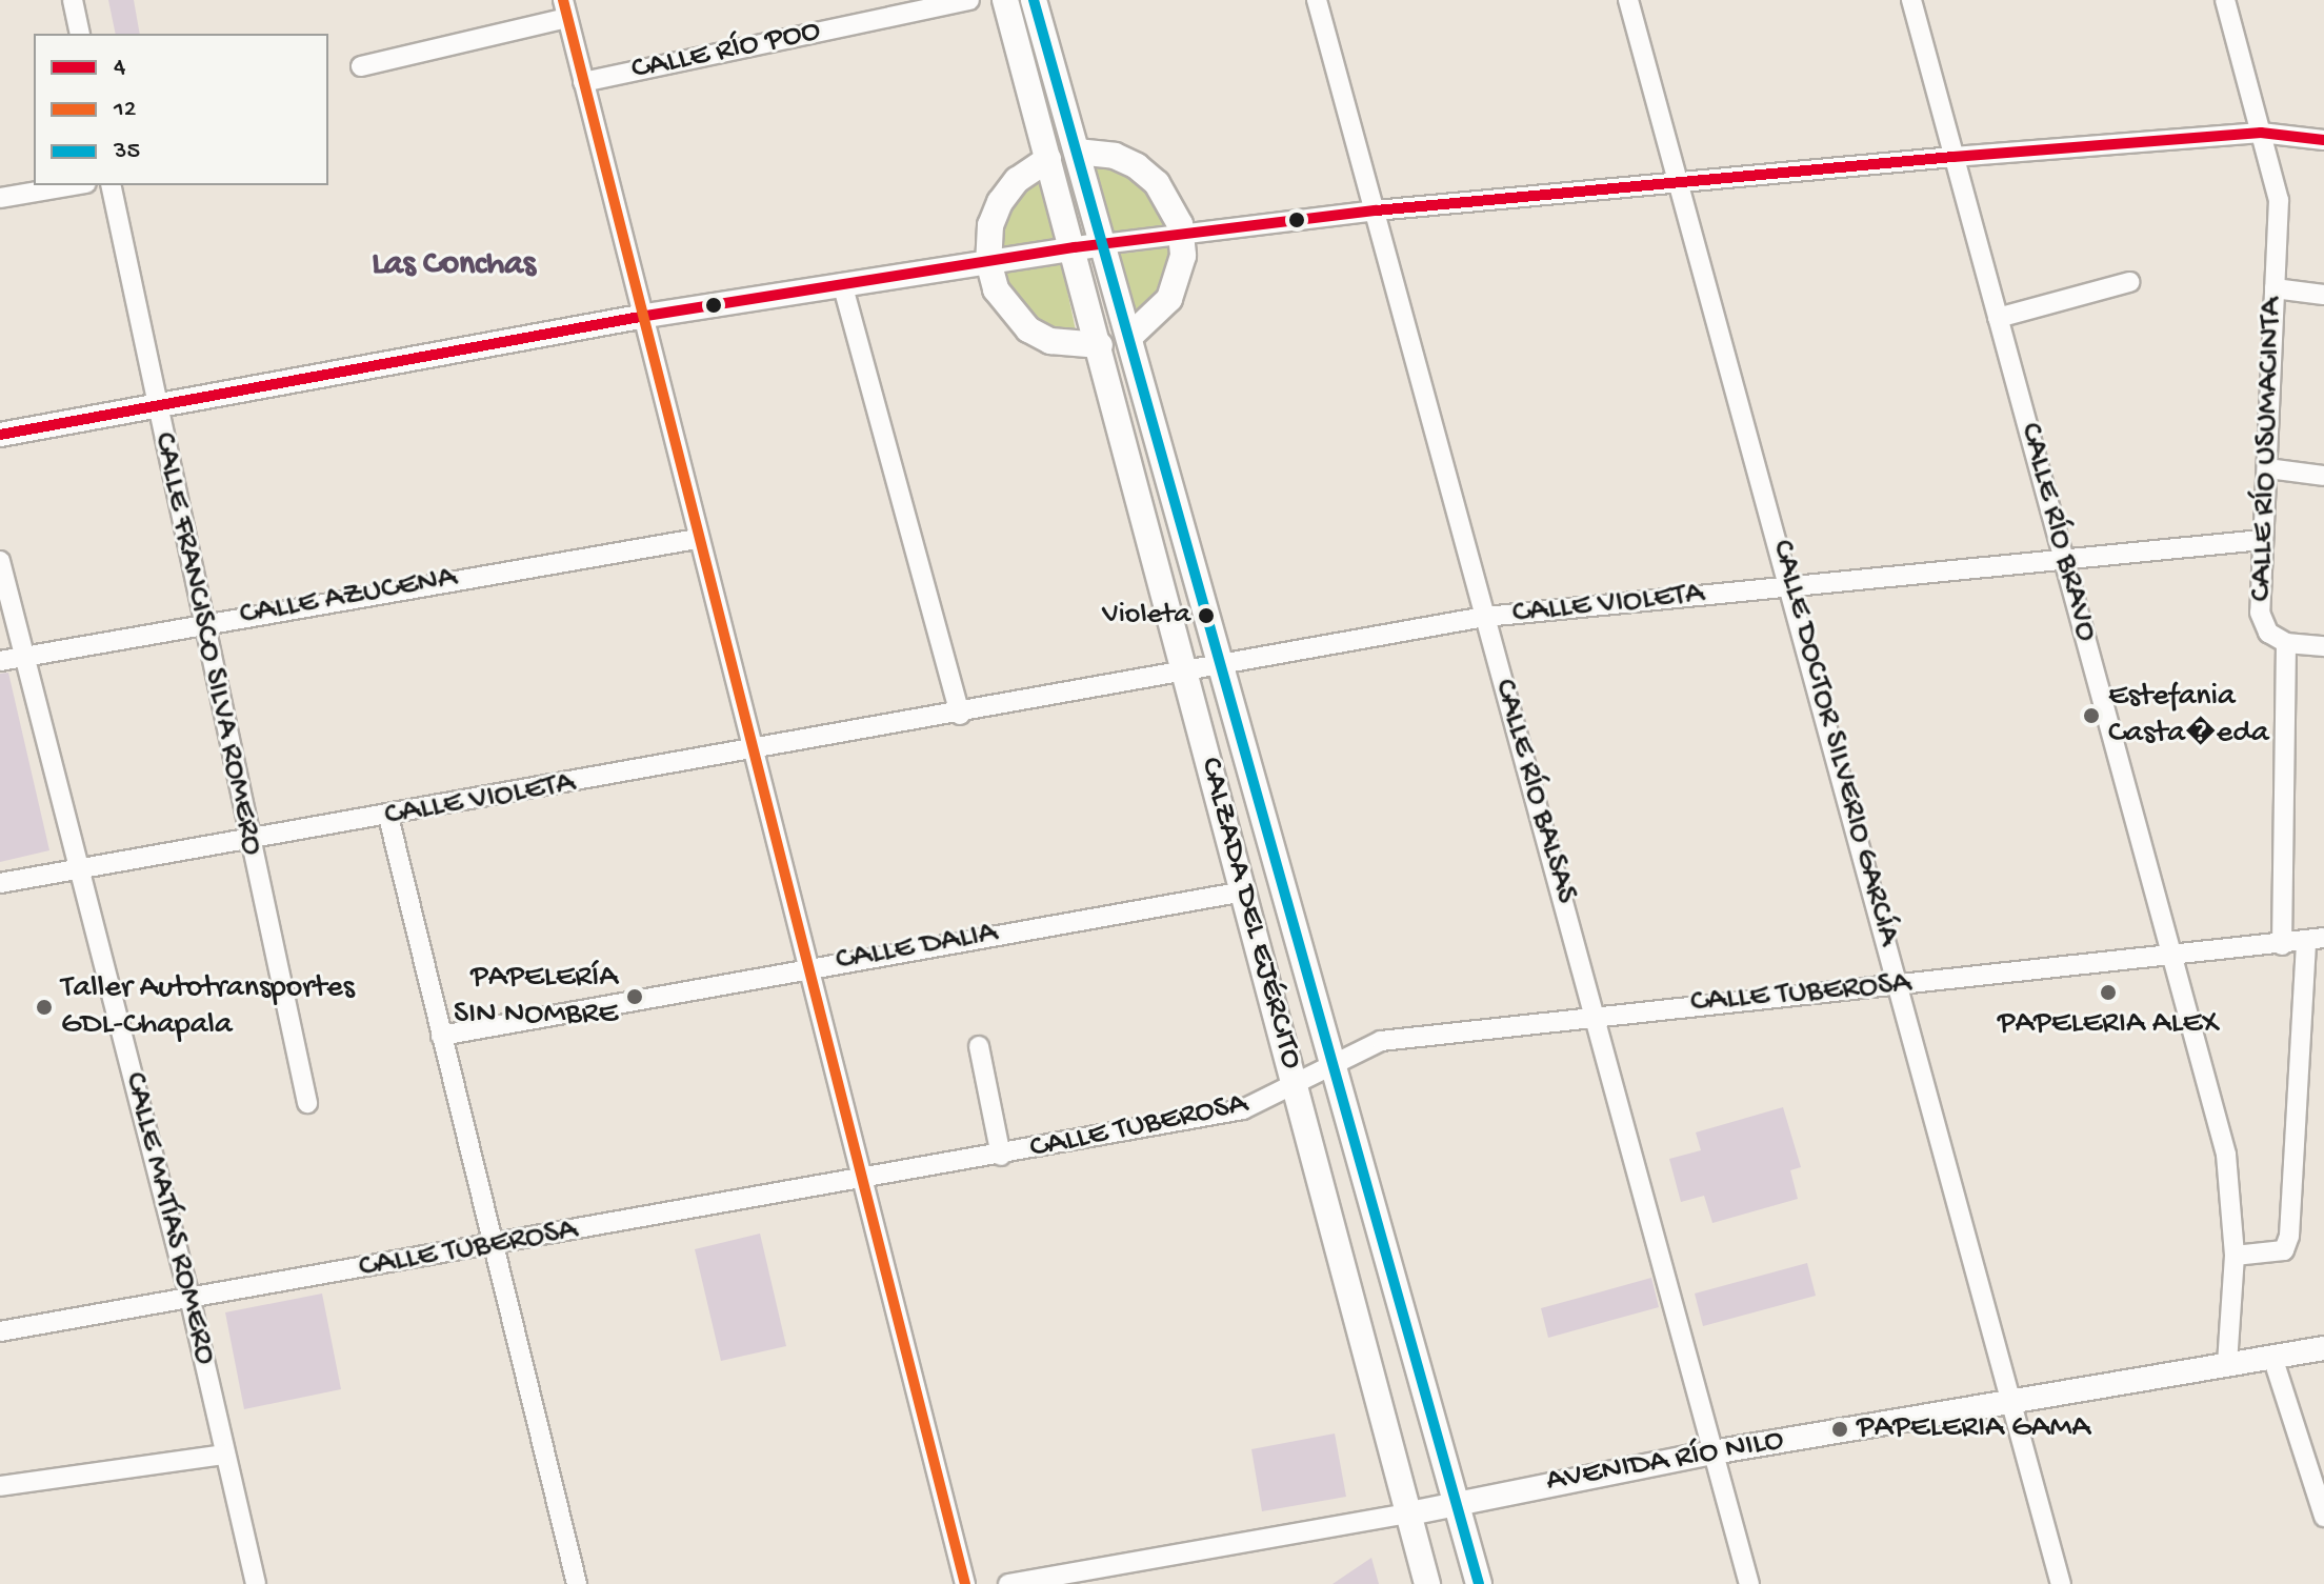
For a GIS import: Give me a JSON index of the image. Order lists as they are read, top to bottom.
{
  "streets": {
    "main road": ["CALZADA DEL EJÉRCITO"],
    "street": [
      "CALLE RÍO POO",
      "CALLE RÍO USUMACINTA",
      "CALLE RÍO BRAVO",
      "CALLE AZUCENA",
      "CALLE VIOLETA",
      "CALLE FRANCISCO SILVA ROMERO",
      "CALLE DOCTOR SILVERIO GARCÍA",
      "CALLE RÍO BALSAS",
      "CALLE DALIA",
      "CALLE TUBEROSA",
      "CALLE MATÍAS ROMERO",
      "AVENIDA RÍO NILO"
    ]
  },
  "crossings": [
    ["CALLE RÍO USUMACINTA", "CALLE VIOLETA"],
    ["CALLE RÍO USUMACINTA", "CALLE TUBEROSA"],
    ["CALLE RÍO BRAVO", "CALLE VIOLETA"],
    ["CALLE RÍO BRAVO", "CALLE TUBEROSA"],
    ["CALLE RÍO BRAVO", "AVENIDA RÍO NILO"],
    ["CALLE AZUCENA", "CALLE FRANCISCO SILVA ROMERO"],
    ["CALLE AZUCENA", "CALLE MATÍAS ROMERO"],
    ["CALLE VIOLETA", "CALLE FRANCISCO SILVA ROMERO"],
    ["CALLE VIOLETA", "CALLE DOCTOR SILVERIO GARCÍA"],
    ["CALLE VIOLETA", "CALLE RÍO BALSAS"],
    ["CALLE VIOLETA", "CALZADA DEL EJÉRCITO"],
    ["CALLE VIOLETA", "CALLE MATÍAS ROMERO"],
    ["CALLE DOCTOR SILVERIO GARCÍA", "CALLE TUBEROSA"],
    ["CALLE DOCTOR SILVERIO GARCÍA", "AVENIDA RÍO NILO"],
    ["CALLE RÍO BALSAS", "CALLE TUBEROSA"],
    ["CALLE RÍO BALSAS", "AVENIDA RÍO NILO"],
    ["CALZADA DEL EJÉRCITO", "CALLE DALIA"],
    ["CALZADA DEL EJÉRCITO", "CALLE TUBEROSA"],
    ["CALZADA DEL EJÉRCITO", "AVENIDA RÍO NILO"],
    ["CALLE TUBEROSA", "CALLE MATÍAS ROMERO"]
  ],
  "districts": ["Las Conchas"],
  "places": [
    "Violeta",
    "Estefania Casta�eda",
    "PAPELERIA ALEX",
    "PAPELERÍA SIN NOMBRE",
    "Taller Autotransportes GDL-Chapala",
    "PAPELERIA GAMA"
  ],
  "lines": ["transit line 12", "transit line 35", "transit line 4"],
  "legend": ["4", "12", "35"]
}
